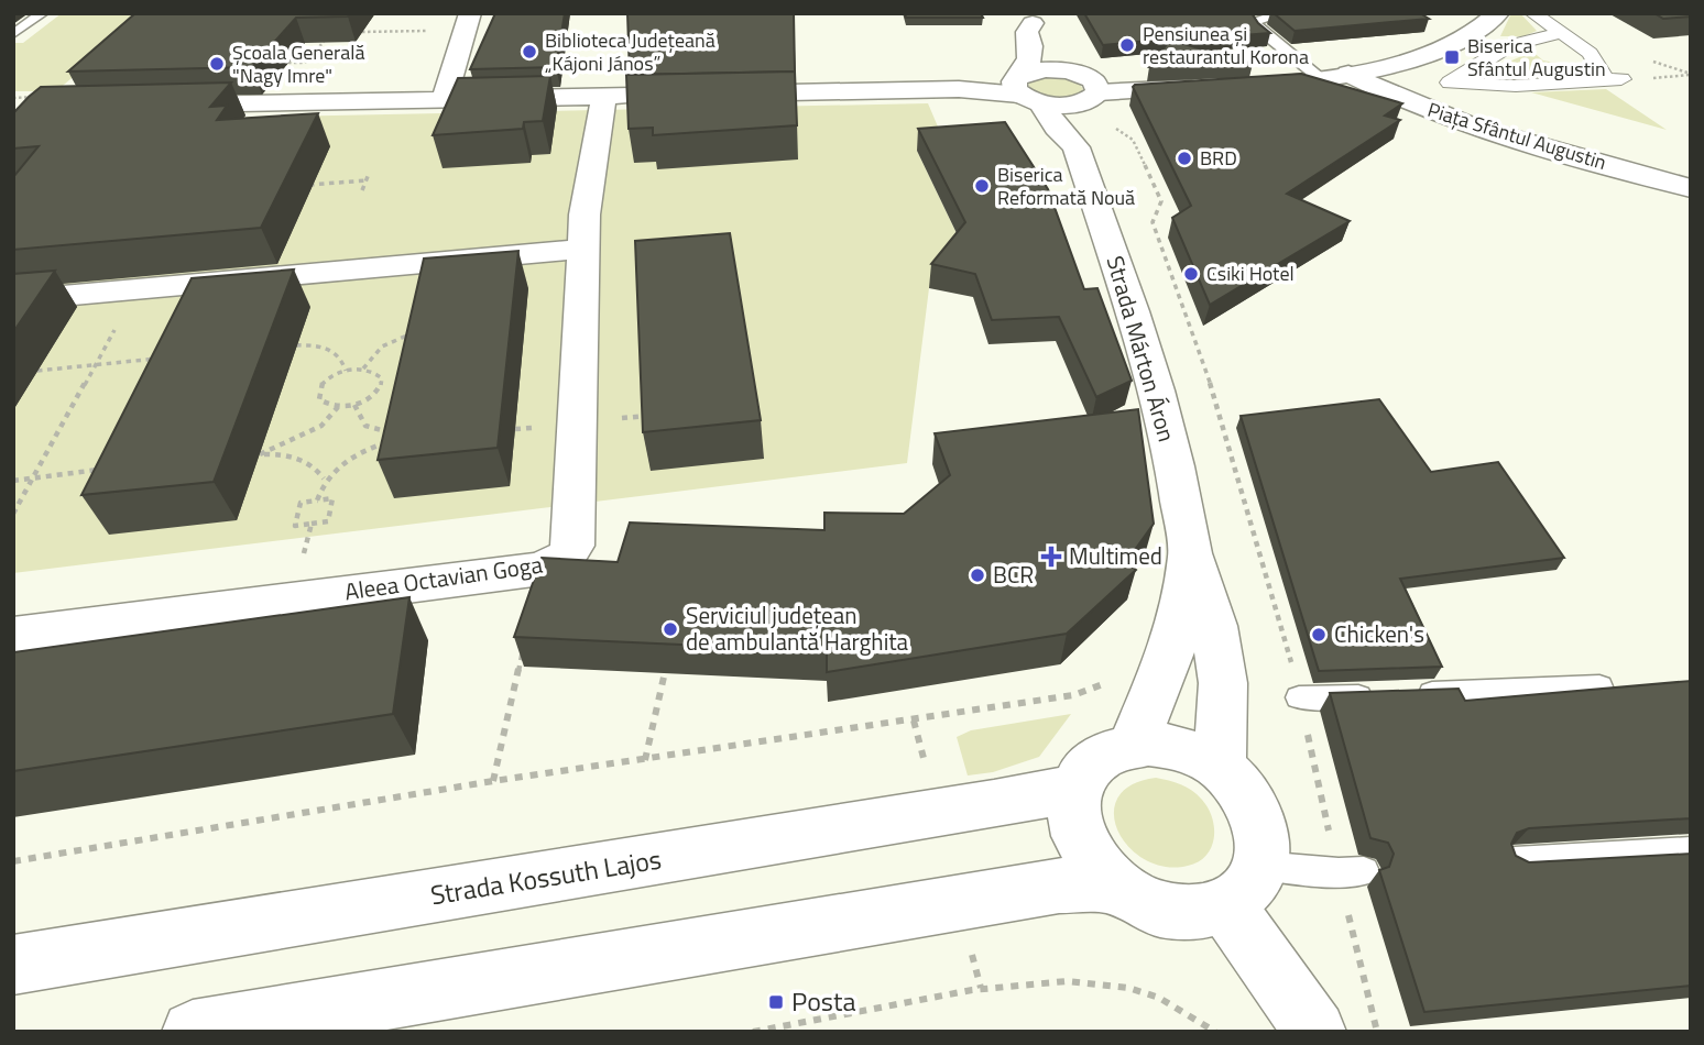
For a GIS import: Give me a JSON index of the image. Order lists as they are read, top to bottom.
{
  "streets": {
    "street": [
      "Piața Sfântul Augustin",
      "Strada Márton Áron",
      "Aleea Octavian Goga",
      "Strada Kossuth Lajos"
    ]
  },
  "crossings": [
    ["Strada Márton Áron", "Strada Kossuth Lajos"]
  ],
  "places": {
    "other": [
      "Pensiunea și restaurantul Korona",
      "Biblioteca Județeană „Kájoni János”",
      "Școala Generală \"Nagy Imre\"",
      "BRD",
      "Biserica Reformată Nouă",
      "Csiki Hotel",
      "BCR",
      "Serviciul județean de ambulantă Harghita",
      "Chicken's"
    ],
    "transit": ["Biserica Sfântul Augustin", "Posta"],
    "health": ["Multimed"]
  }
}
